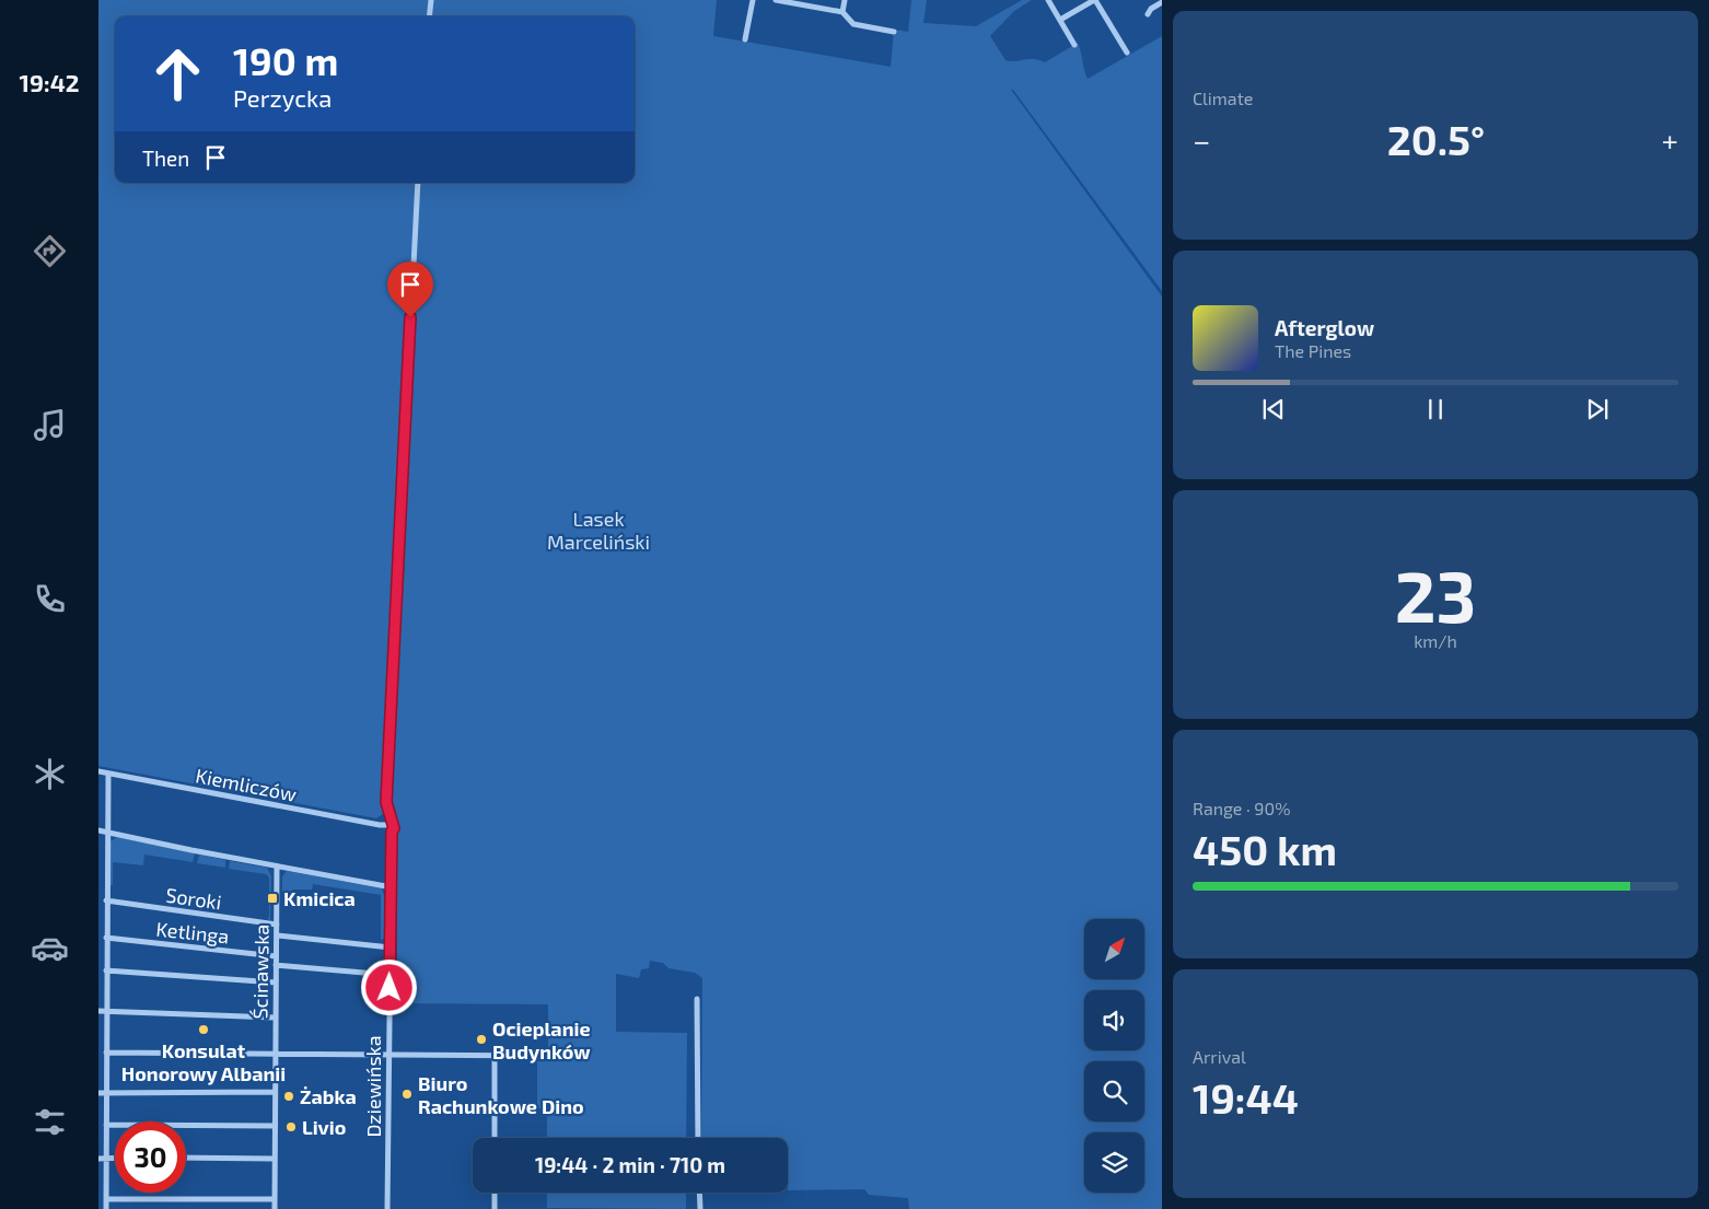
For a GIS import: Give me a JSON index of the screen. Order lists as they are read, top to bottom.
{
  "streets": {
    "street": [
      "Kiemliczów",
      "Soroki",
      "Ketlinga",
      "Ścinawska",
      "Dziewińska"
    ]
  },
  "crossings": [
    ["Soroki", "Ścinawska"],
    ["Ketlinga", "Ścinawska"]
  ],
  "parks": ["Lasek Marceliński"],
  "places": {
    "transit": ["Kmicica"],
    "other": [
      "Konsulat Honorowy Albanii",
      "Ocieplanie Budynków",
      "Biuro Rachunkowe Dino",
      "Żabka",
      "Livio"
    ]
  },
  "north": "top right",
  "page": {
    "tabs": "19:42",
    "tile": [
      "Climate",
      ["23", "km/h"],
      ["Range · 90%", "450 km"],
      ["Arrival", "19:44"]
    ],
    "turn": ["190 m", "Perzycka"],
    "heat": ["−", "20.5°", "+"],
    "then": "Then",
    "song": ["Afterglow", "The Pines"],
    "limit": "30",
    "trip": "19:44 · 2 min · 710 m"
  }
}
